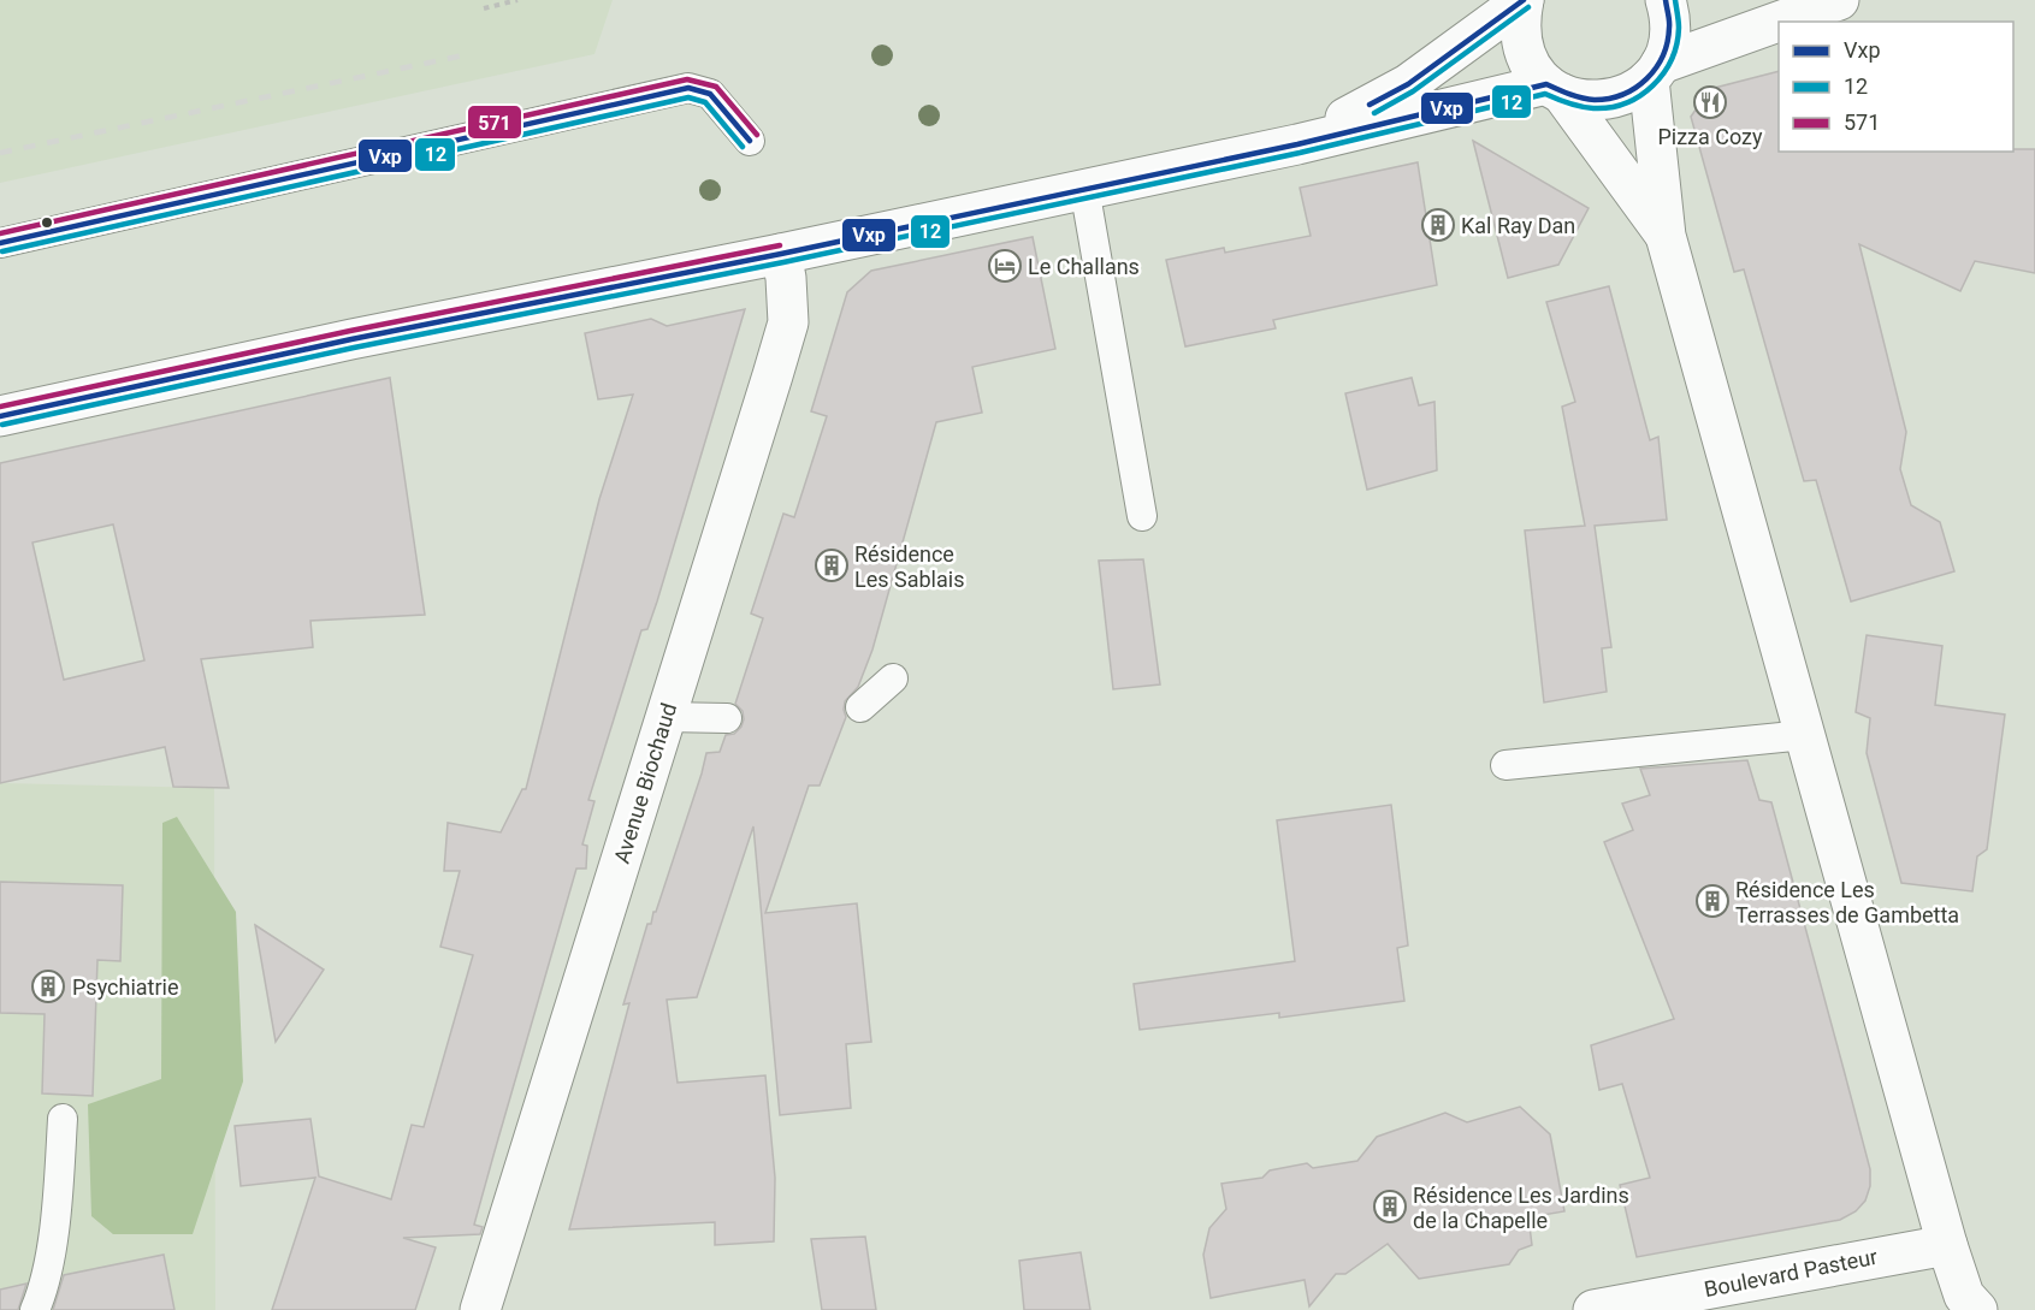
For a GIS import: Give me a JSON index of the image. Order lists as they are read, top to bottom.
{
  "streets": {
    "street": ["Avenue Biochaud", "Boulevard Pasteur"]
  },
  "places": {
    "restaurant": ["Pizza Cozy"],
    "building": [
      "Kal Ray Dan",
      "Résidence Les Sablais",
      "Résidence Les Terrasses de Gambetta",
      "Psychiatrie",
      "Résidence Les Jardins de la Chapelle"
    ],
    "hotel": ["Le Challans"]
  },
  "lines": ["transit line Vxp", "transit line 12", "transit line 571"],
  "legend": ["Vxp", "12", "571"]
}
